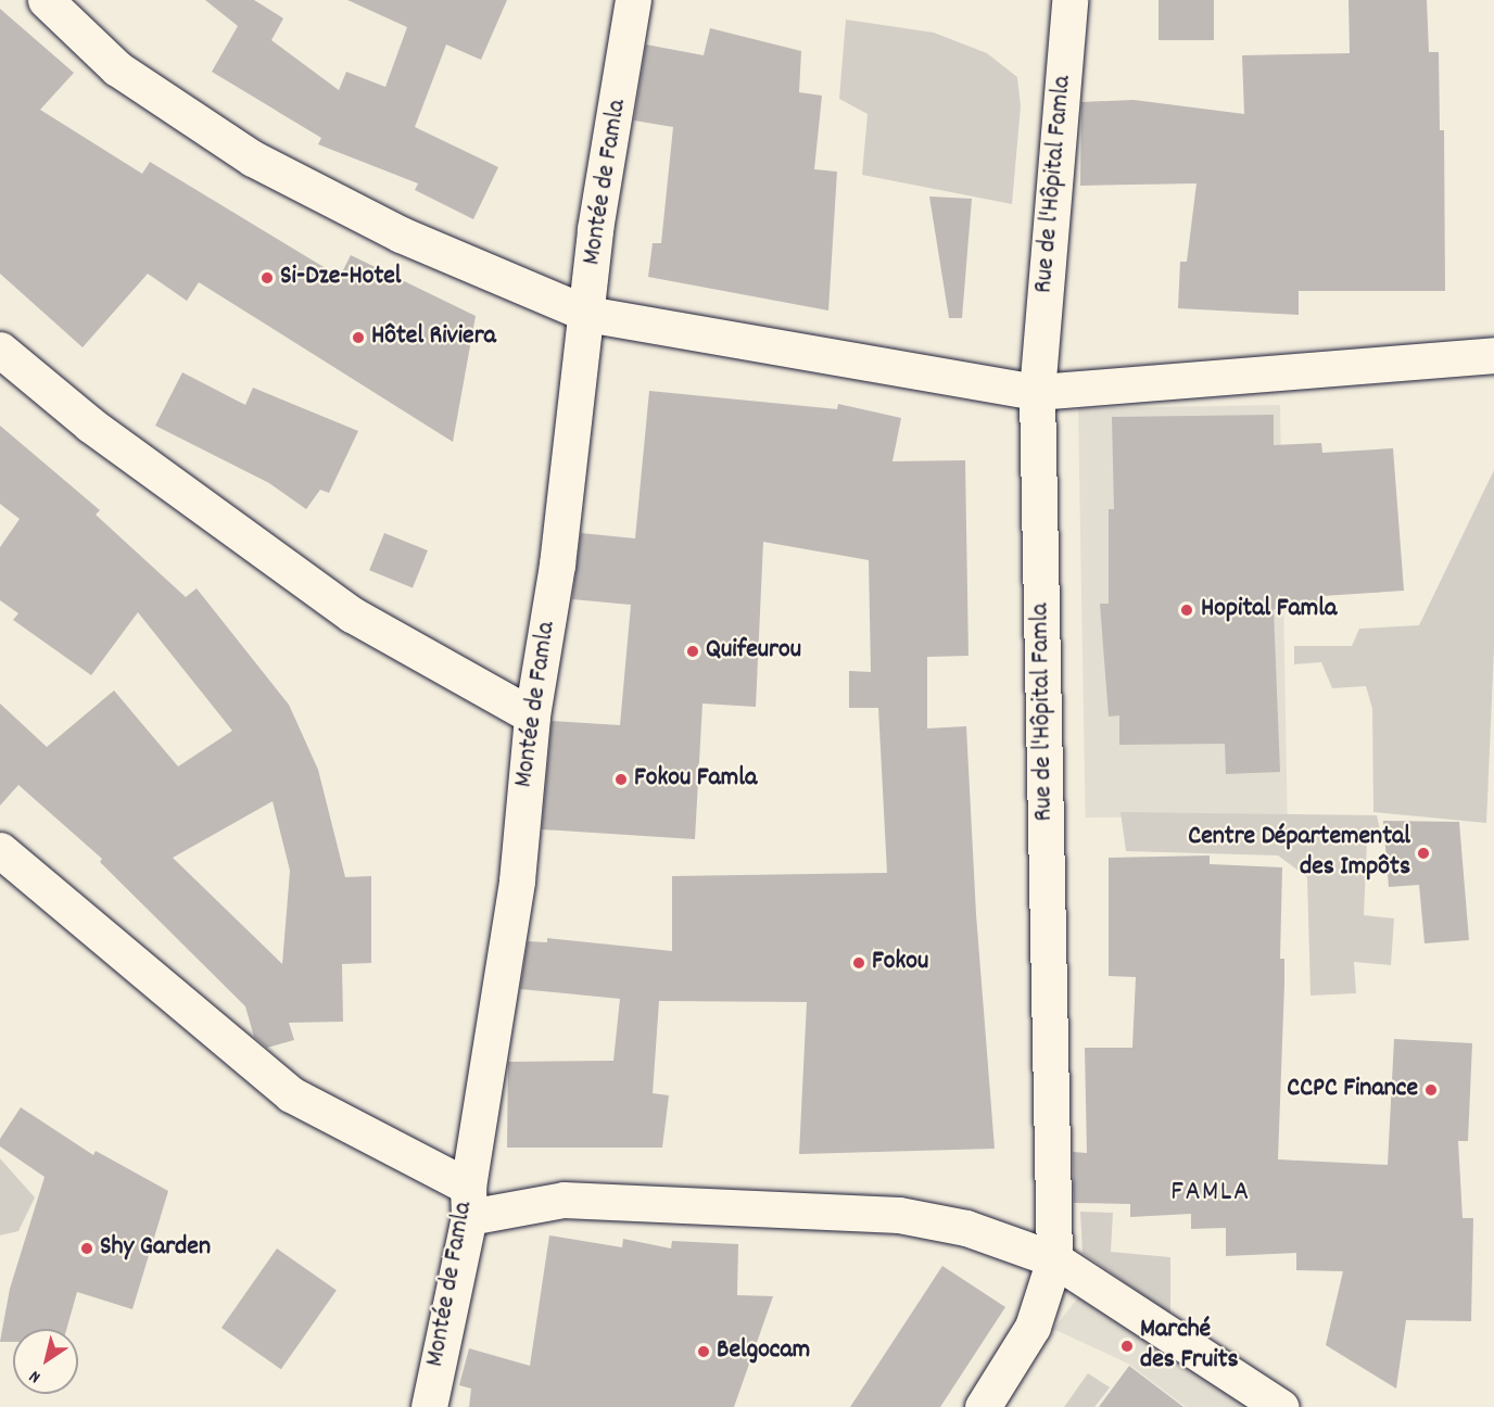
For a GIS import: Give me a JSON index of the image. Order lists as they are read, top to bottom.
{
  "streets": {
    "street": ["Montée de Famla", "Rue de l'Hôpital Famla"]
  },
  "districts": ["FAMLA"],
  "places": [
    "Si-Dze-Hotel",
    "Hôtel Riviera",
    "Hopital Famla",
    "Quifeurou",
    "Fokou Famla",
    "Centre Départemental des Impôts",
    "Fokou",
    "CCPC Finance",
    "Shy Garden",
    "Marché des Fruits",
    "Belgocam"
  ],
  "north": "bottom left"
}
